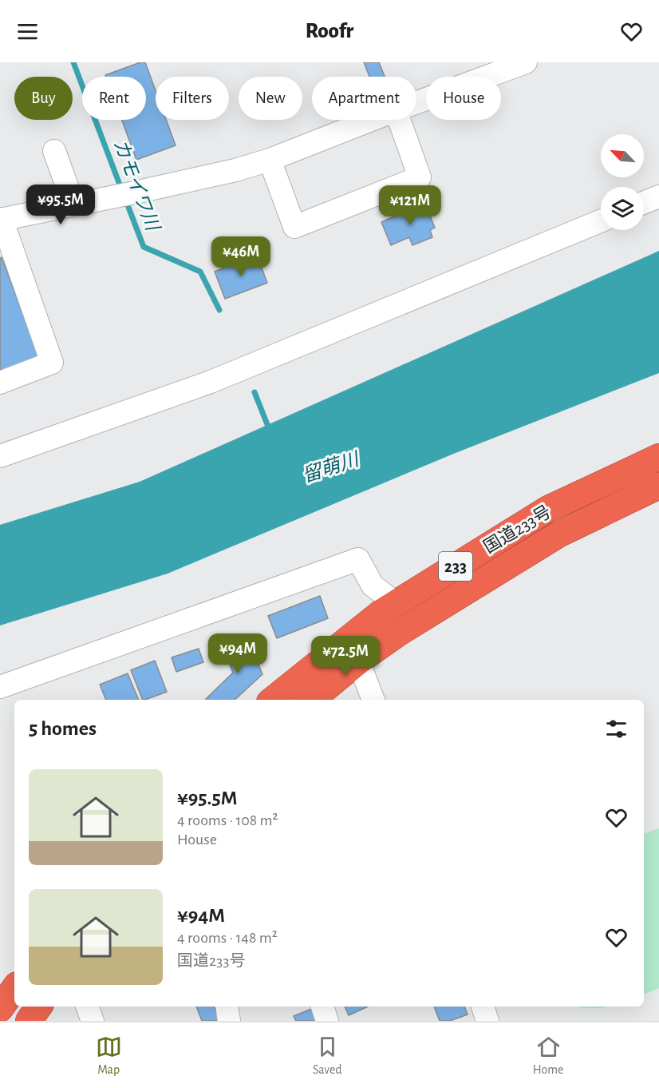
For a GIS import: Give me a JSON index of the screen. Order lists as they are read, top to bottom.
{
  "streets": {
    "highway": ["国道233号", "233"]
  },
  "water": ["カモイワ川", "留萌川"],
  "north": "top left",
  "page": {
    "header": "Roofr",
    "chip": [
      "Buy",
      "Rent",
      "Filters",
      "New",
      "Apartment",
      "House"
    ],
    "price": [
      "¥95.5M",
      "¥121M",
      "¥46M",
      "¥94M",
      "¥72.5M"
    ],
    "heading": "5 homes",
    "list": [
      {
        "name": "¥95.5M",
        "note": "4 rooms · 108 m² · House"
      },
      {
        "name": "¥94M",
        "note": "4 rooms · 148 m² · 国道233号"
      }
    ],
    "tabs": ["Map", "Saved", "Home"]
  }
}
